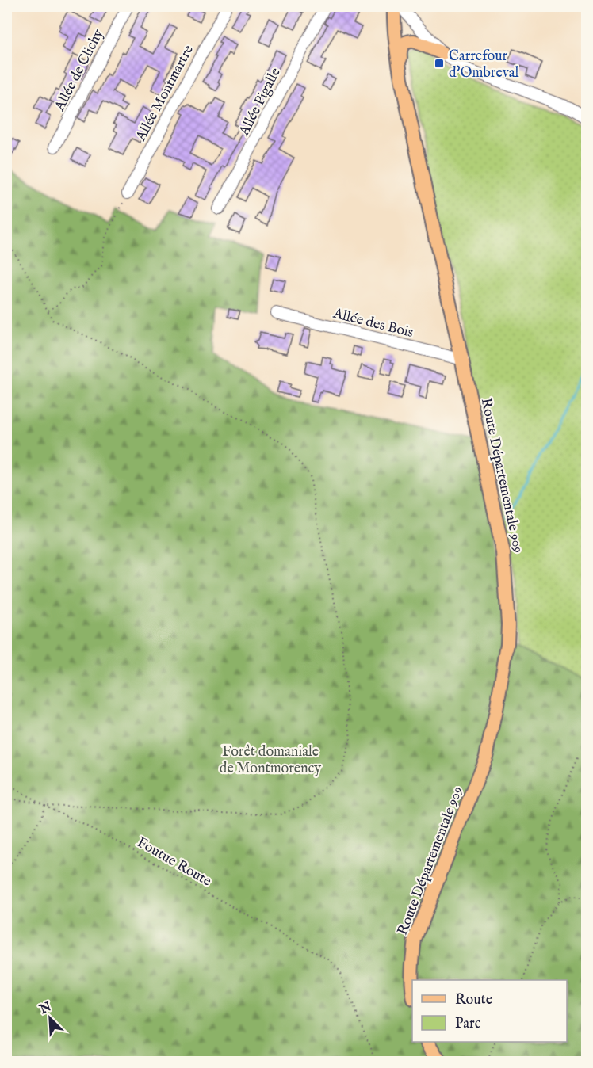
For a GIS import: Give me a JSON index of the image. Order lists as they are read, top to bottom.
{
  "streets": {
    "main road": ["Route Départementale 909"],
    "street": [
      "Allée de Clichy",
      "Allée Montmartre",
      "Allée Pigalle",
      "Allée des Bois"
    ],
    "path": ["Foutue Route"]
  },
  "crossings": [
    ["Allée des Bois", "Route Départementale 909"]
  ],
  "parks": ["Forêt domaniale de Montmorency"],
  "places": {
    "transit": ["Carrefour d'Ombreval"]
  },
  "legend": ["Route", "Parc"],
  "north": "top left"
}
